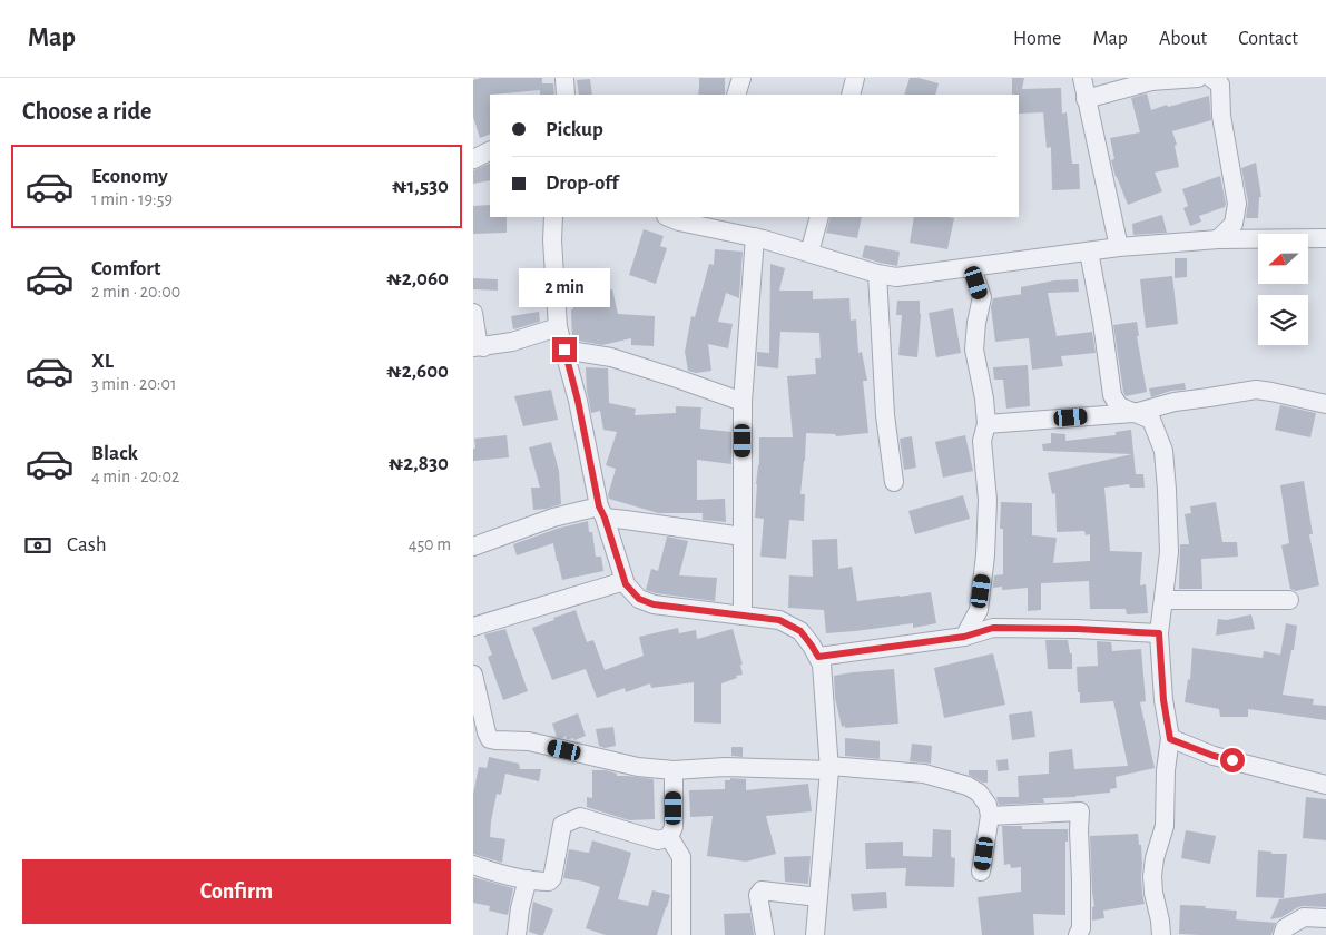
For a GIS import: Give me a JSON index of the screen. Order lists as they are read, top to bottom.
{
  "north": "left",
  "page": {
    "header": "Map",
    "nav": [
      "Home",
      "Map",
      "About",
      "Contact"
    ],
    "heading": "Choose a ride",
    "banner": ["Pickup", "Drop-off"],
    "list": [
      {
        "name": "Economy",
        "note": "1 min · 19:59",
        "value": "₦1,530"
      },
      {
        "name": "Comfort",
        "note": "2 min · 20:00",
        "value": "₦2,060"
      },
      {
        "name": "XL",
        "note": "3 min · 20:01",
        "value": "₦2,600"
      },
      {
        "name": "Black",
        "note": "4 min · 20:02",
        "value": "₦2,830"
      }
    ],
    "bubble": "2 min",
    "pay": ["Cash", "450 m"],
    "buttons": "Confirm"
  }
}
